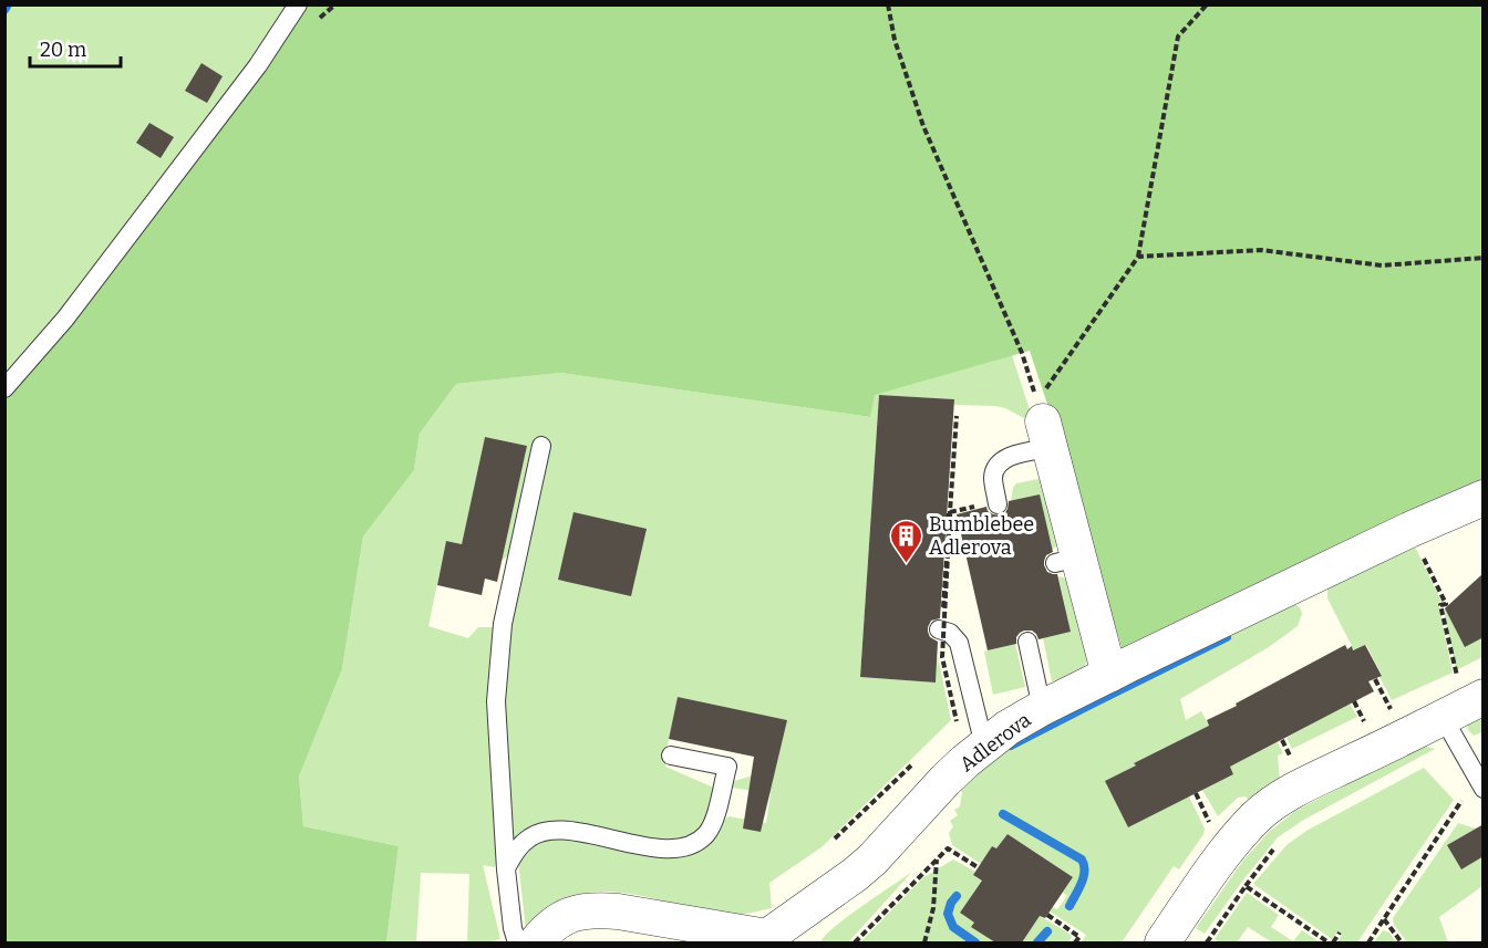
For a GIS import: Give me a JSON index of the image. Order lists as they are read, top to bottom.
{
  "streets": {
    "street": ["Adlerova"]
  },
  "places": {
    "building": ["Bumblebee Adlerova"]
  },
  "scale_bar": "20 m"
}
